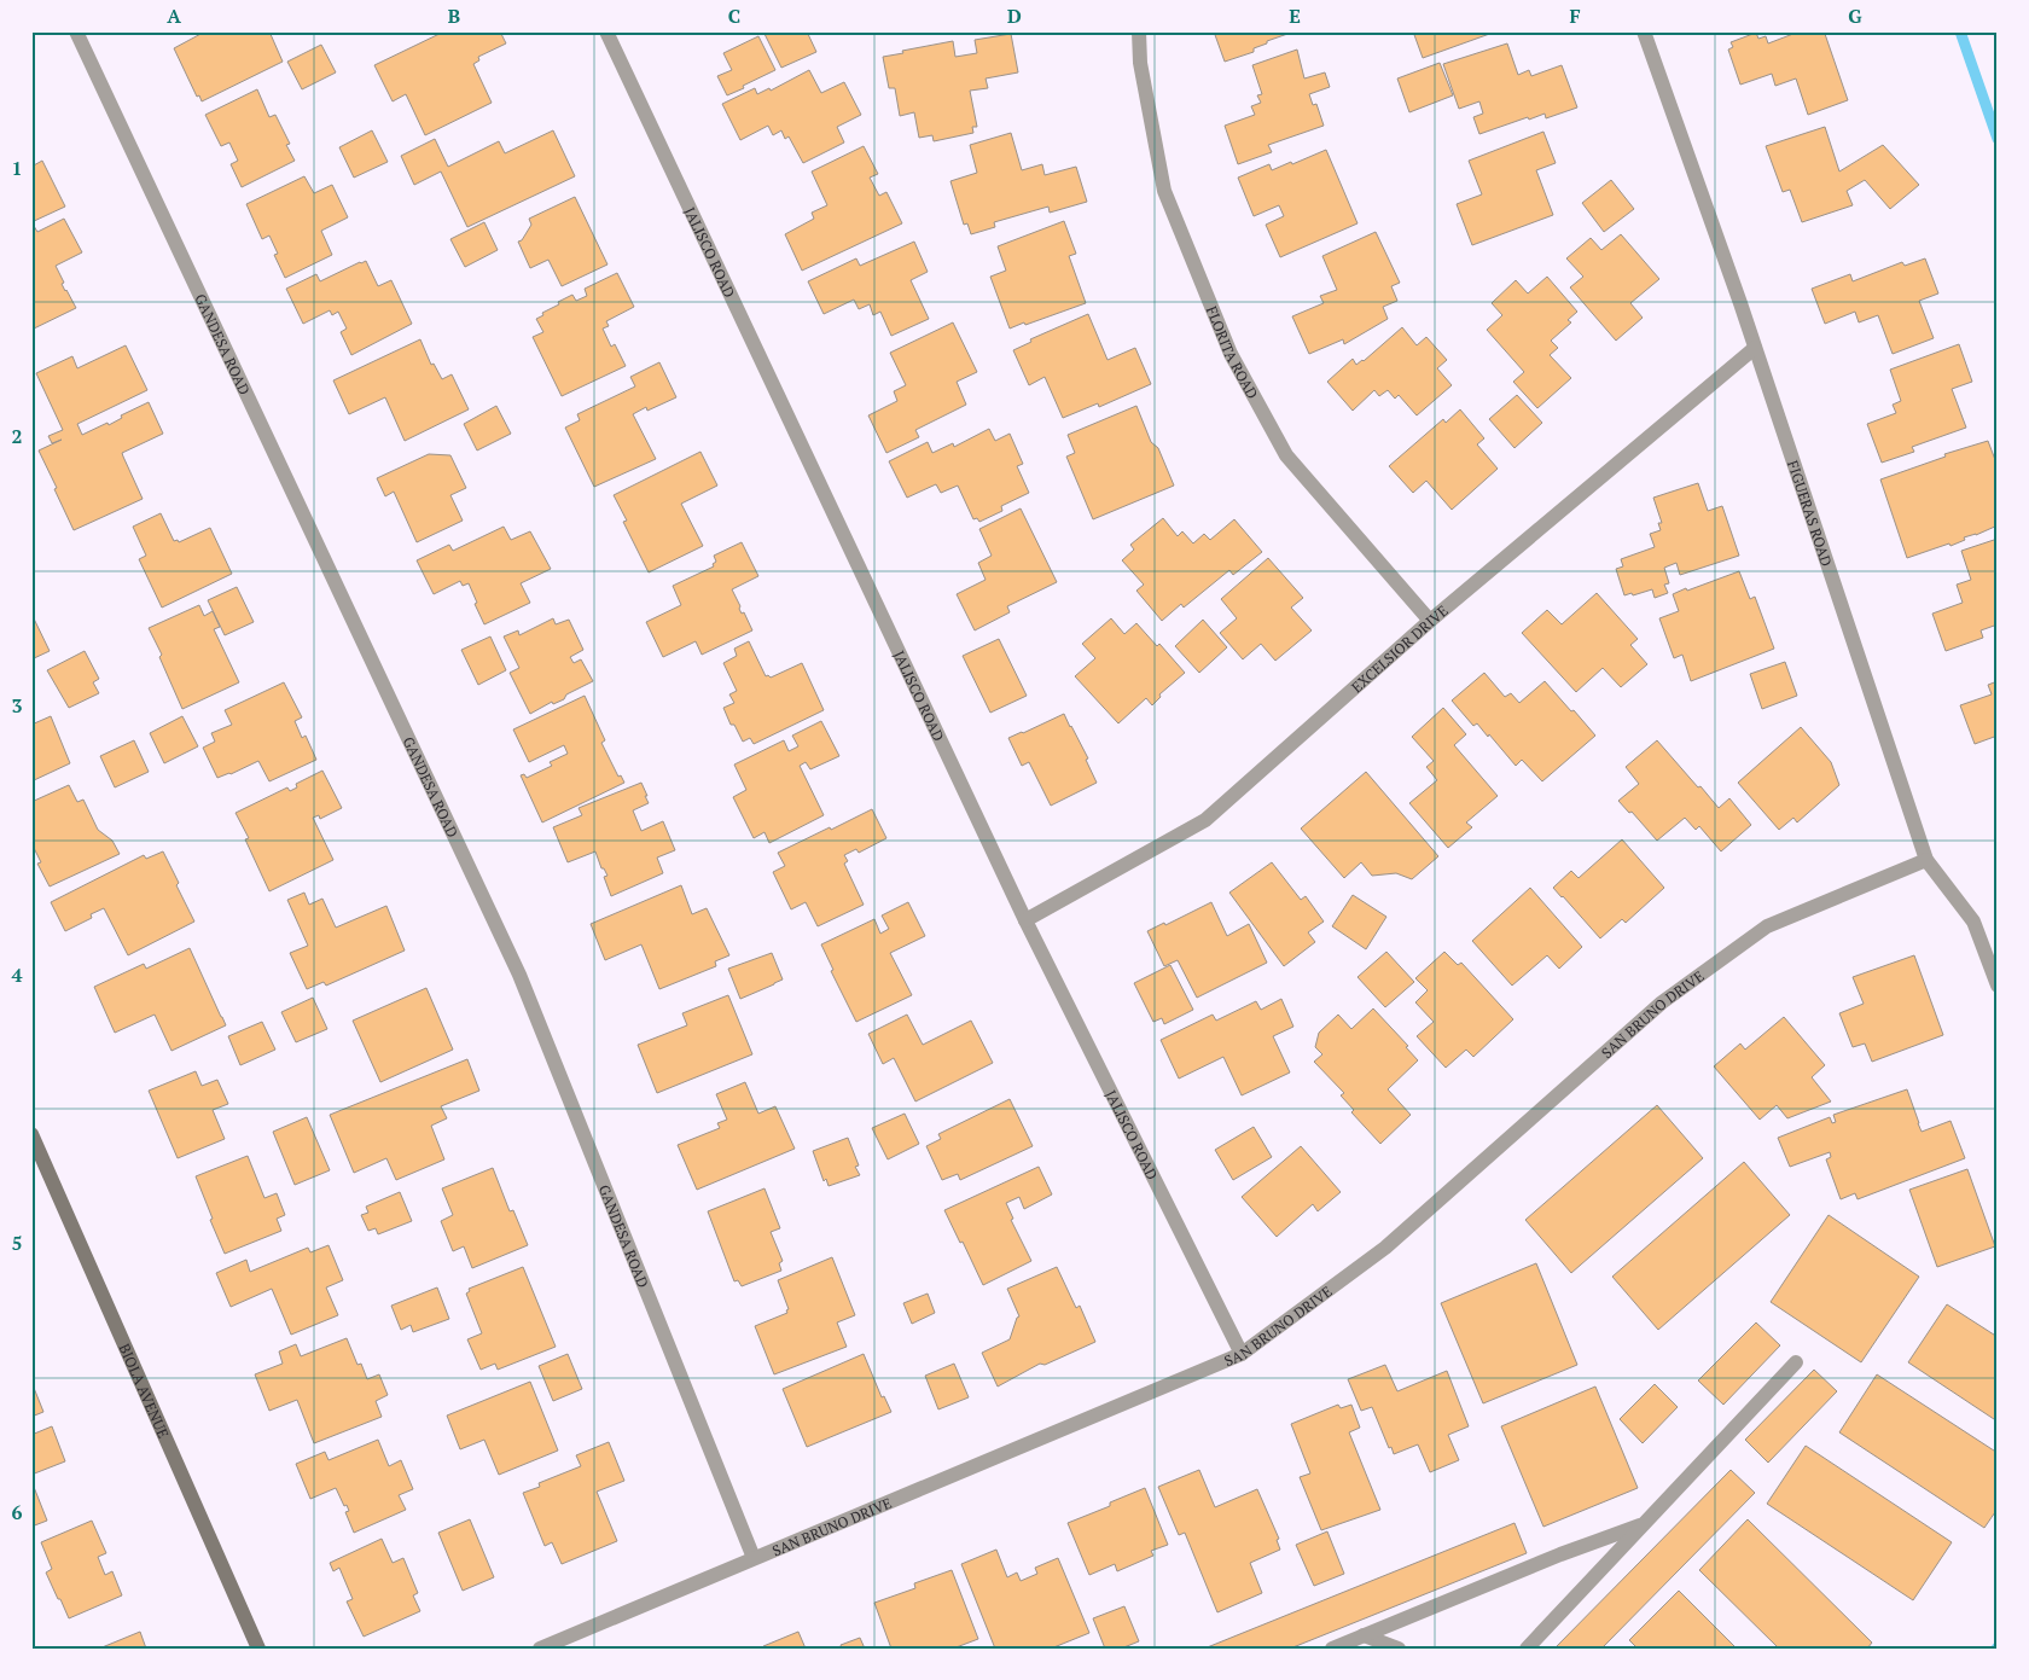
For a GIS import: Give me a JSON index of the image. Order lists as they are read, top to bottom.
{
  "streets": {
    "street": [
      "JALISCO ROAD",
      "GANDESA ROAD",
      "FLORITA ROAD",
      "FIGUERAS ROAD",
      "EXCELSIOR DRIVE",
      "SAN BRUNO DRIVE",
      "BIOLA AVENUE"
    ]
  },
  "crossings": [
    ["JALISCO ROAD", "EXCELSIOR DRIVE"],
    ["JALISCO ROAD", "SAN BRUNO DRIVE"],
    ["GANDESA ROAD", "SAN BRUNO DRIVE"],
    ["FLORITA ROAD", "EXCELSIOR DRIVE"],
    ["FIGUERAS ROAD", "EXCELSIOR DRIVE"],
    ["FIGUERAS ROAD", "SAN BRUNO DRIVE"]
  ],
  "grid": {
    "columns": [
      "A",
      "B",
      "C",
      "D",
      "E",
      "F",
      "G"
    ],
    "rows": [
      "1",
      "2",
      "3",
      "4",
      "5",
      "6"
    ]
  }
}
